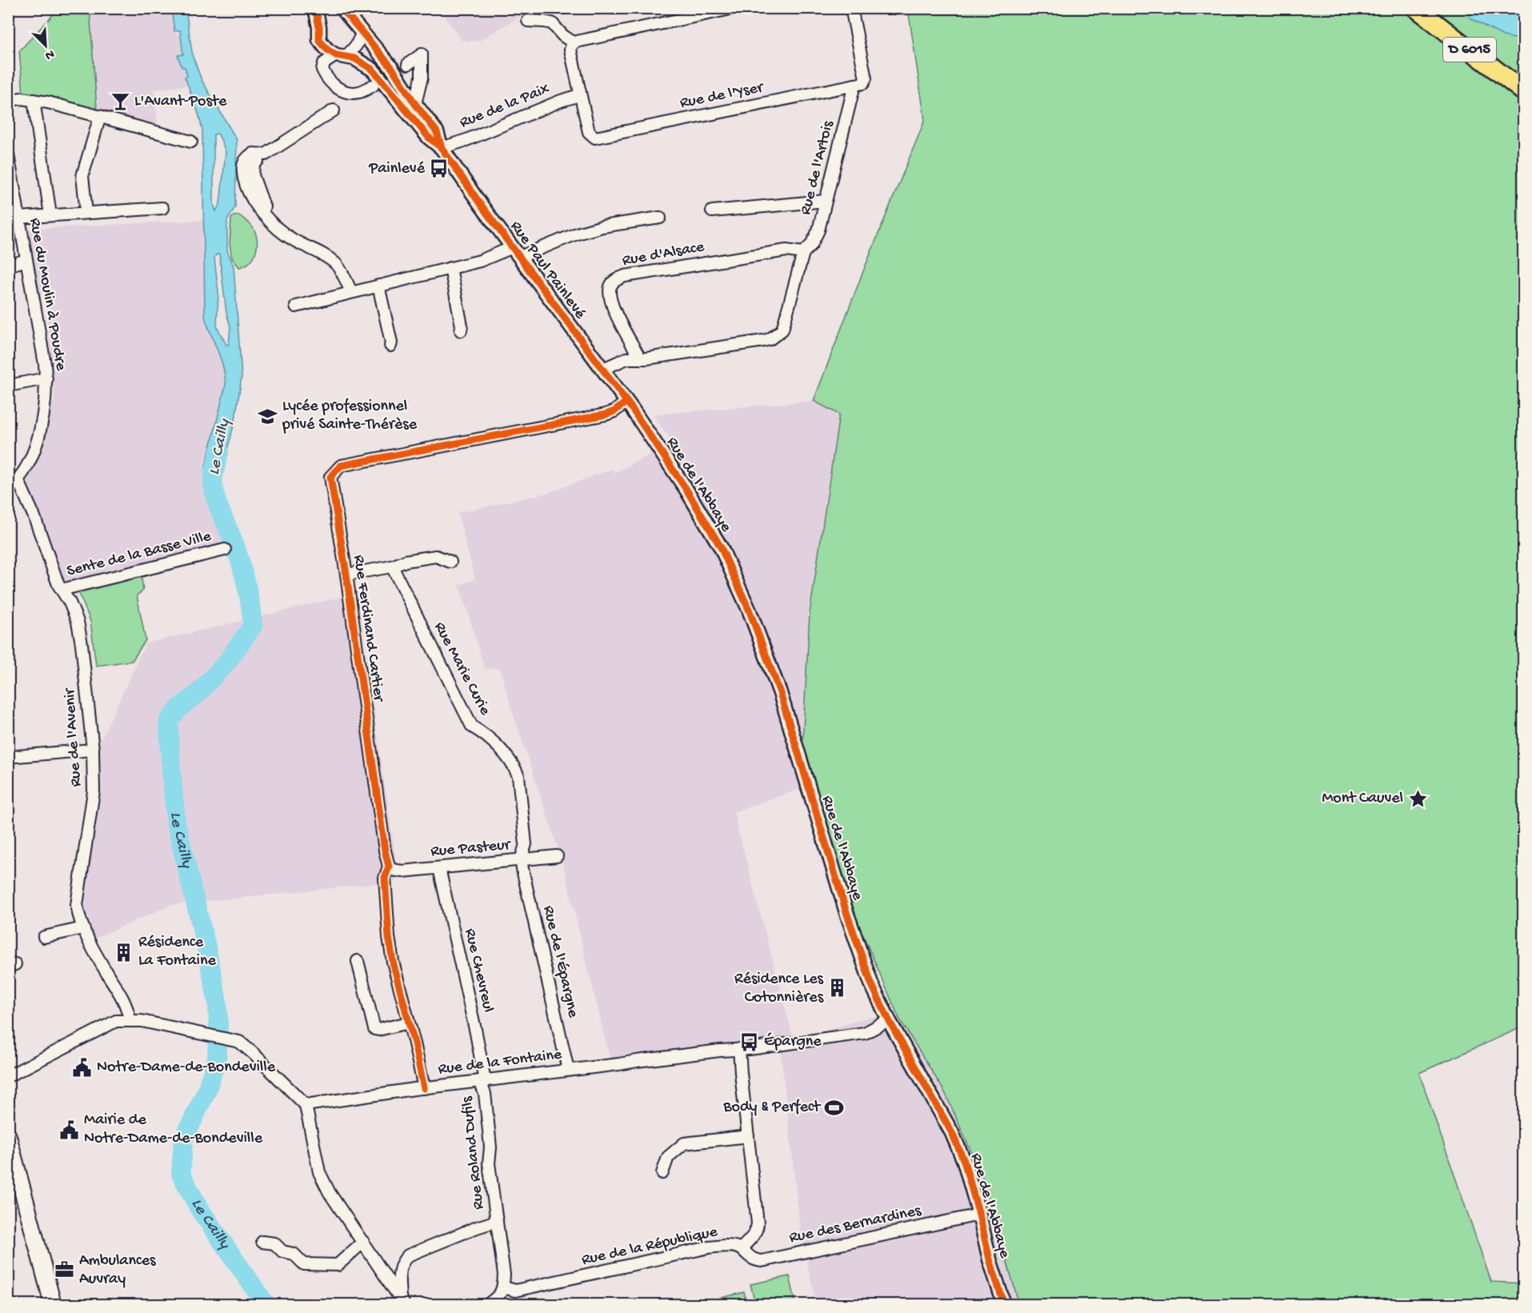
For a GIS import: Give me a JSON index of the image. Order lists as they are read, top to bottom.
{
  "streets": {
    "main road": ["D 6015"],
    "street": [
      "Rue de l'Yser",
      "Rue de la Paix",
      "Rue de l'Artois",
      "Rue d'Alsace",
      "Rue Paul Painlevé",
      "Rue du Moulin à Poudre",
      "Rue de l'Abbaye",
      "Sente de la Basse Ville",
      "Rue Ferdinand Cartier",
      "Rue Marie Curie",
      "Rue de l'Avenir",
      "Rue Pasteur",
      "Rue de l'Épargne",
      "Rue Chevreul",
      "Rue de la Fontaine",
      "Rue Roland Dufils",
      "Rue des Bernardines",
      "Rue de la République"
    ]
  },
  "crossings": [
    ["Rue de l'Yser", "Rue de la Paix"],
    ["Rue de l'Yser", "Rue de l'Artois"],
    ["Rue de la Paix", "Rue Paul Painlevé"],
    ["Rue de l'Artois", "Rue d'Alsace"],
    ["Rue Paul Painlevé", "Rue de l'Abbaye"],
    ["Rue Paul Painlevé", "Rue Ferdinand Cartier"],
    ["Rue du Moulin à Poudre", "Rue de l'Avenir"],
    ["Rue de l'Abbaye", "Rue Ferdinand Cartier"],
    ["Rue de l'Abbaye", "Rue de la Fontaine"],
    ["Rue de l'Abbaye", "Rue des Bernardines"],
    ["Sente de la Basse Ville", "Rue de l'Avenir"],
    ["Rue Ferdinand Cartier", "Rue Pasteur"],
    ["Rue Ferdinand Cartier", "Rue de la Fontaine"],
    ["Rue Marie Curie", "Rue Pasteur"],
    ["Rue Marie Curie", "Rue de l'Épargne"],
    ["Rue Pasteur", "Rue de l'Épargne"],
    ["Rue Pasteur", "Rue Chevreul"],
    ["Rue de l'Épargne", "Rue de la Fontaine"],
    ["Rue Chevreul", "Rue de la Fontaine"],
    ["Rue Chevreul", "Rue Roland Dufils"],
    ["Rue de la Fontaine", "Rue Roland Dufils"],
    ["Rue de la Fontaine", "Rue de la République"],
    ["Rue Roland Dufils", "Rue de la République"],
    ["Rue des Bernardines", "Rue de la République"]
  ],
  "water": ["Le Cailly"],
  "places": {
    "bar": ["L'Avant-Poste"],
    "bus stop": ["Painlevé", "Épargne"],
    "school or university": ["Lycée professionnel privé Sainte-Thérèse"],
    "place": ["Mont Cauvel"],
    "building": ["Résidence La Fontaine", "Résidence Les Cotonnières"],
    "public building": ["Notre-Dame-de-Bondeville", "Mairie de Notre-Dame-de-Bondeville"],
    "sports": ["Body & Perfect"],
    "office": ["Ambulances Auvray"]
  },
  "north": "bottom right"
}
